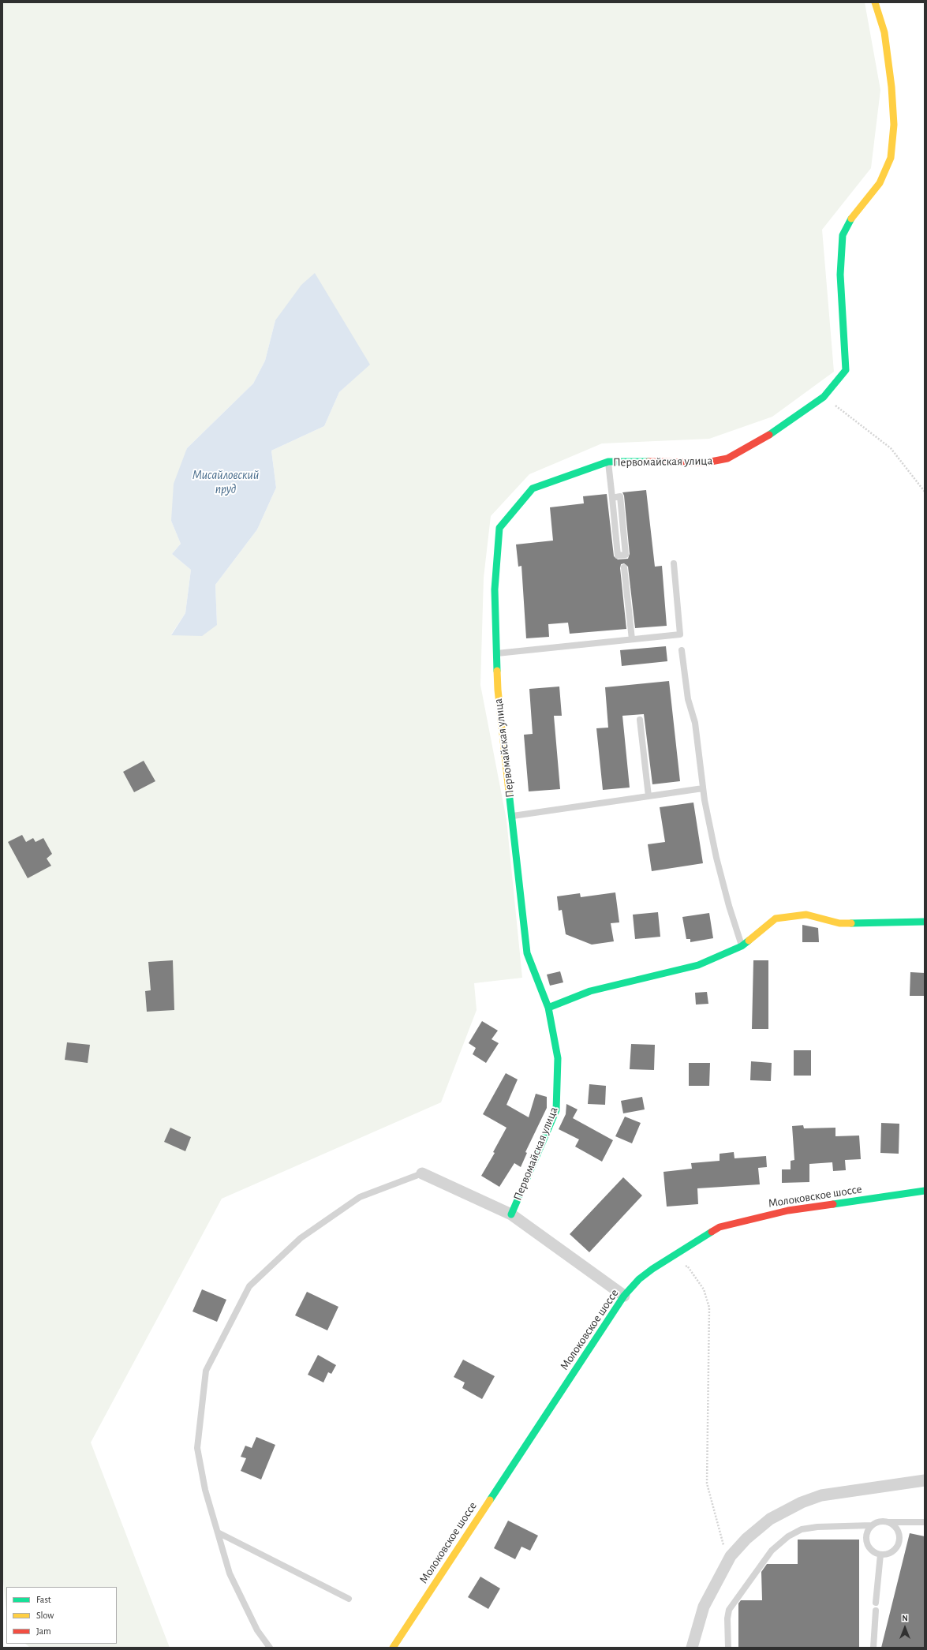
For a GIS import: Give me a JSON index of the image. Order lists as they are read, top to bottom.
{
  "streets": {
    "street": ["Первомайская улица", "Молоковское шоссе"]
  },
  "crossings": [
    ["Первомайская улица", "Молоковское шоссе"]
  ],
  "water": ["Мисайловский пруд"],
  "legend": ["Fast", "Slow", "Jam"],
  "north": "top"
}
